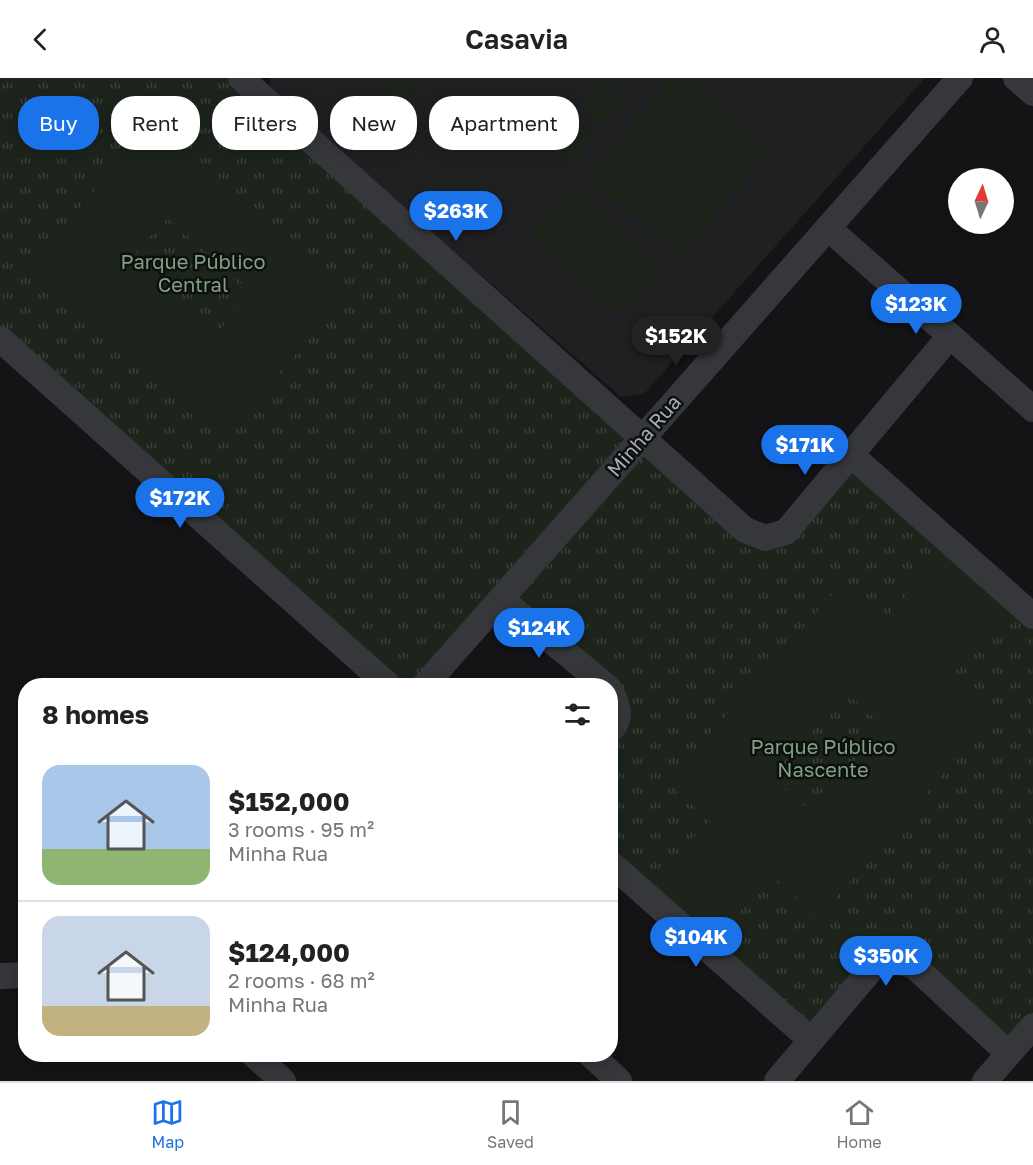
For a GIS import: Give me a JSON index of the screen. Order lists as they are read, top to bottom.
{
  "streets": {
    "street": ["Minha Rua"]
  },
  "parks": ["Parque Público Central", "Parque Público Nascente"],
  "north": "top",
  "page": {
    "header": "Casavia",
    "chip": [
      "Buy",
      "Rent",
      "Filters",
      "New",
      "Apartment"
    ],
    "price": [
      "$263K",
      "$123K",
      "$152K",
      "$171K",
      "$172K",
      "$124K",
      "$104K",
      "$350K"
    ],
    "heading": "8 homes",
    "list": [
      {
        "name": "$152,000",
        "note": "3 rooms · 95 m² · Minha Rua"
      },
      {
        "name": "$124,000",
        "note": "2 rooms · 68 m² · Minha Rua"
      }
    ],
    "tabs": ["Map", "Saved", "Home"]
  }
}
